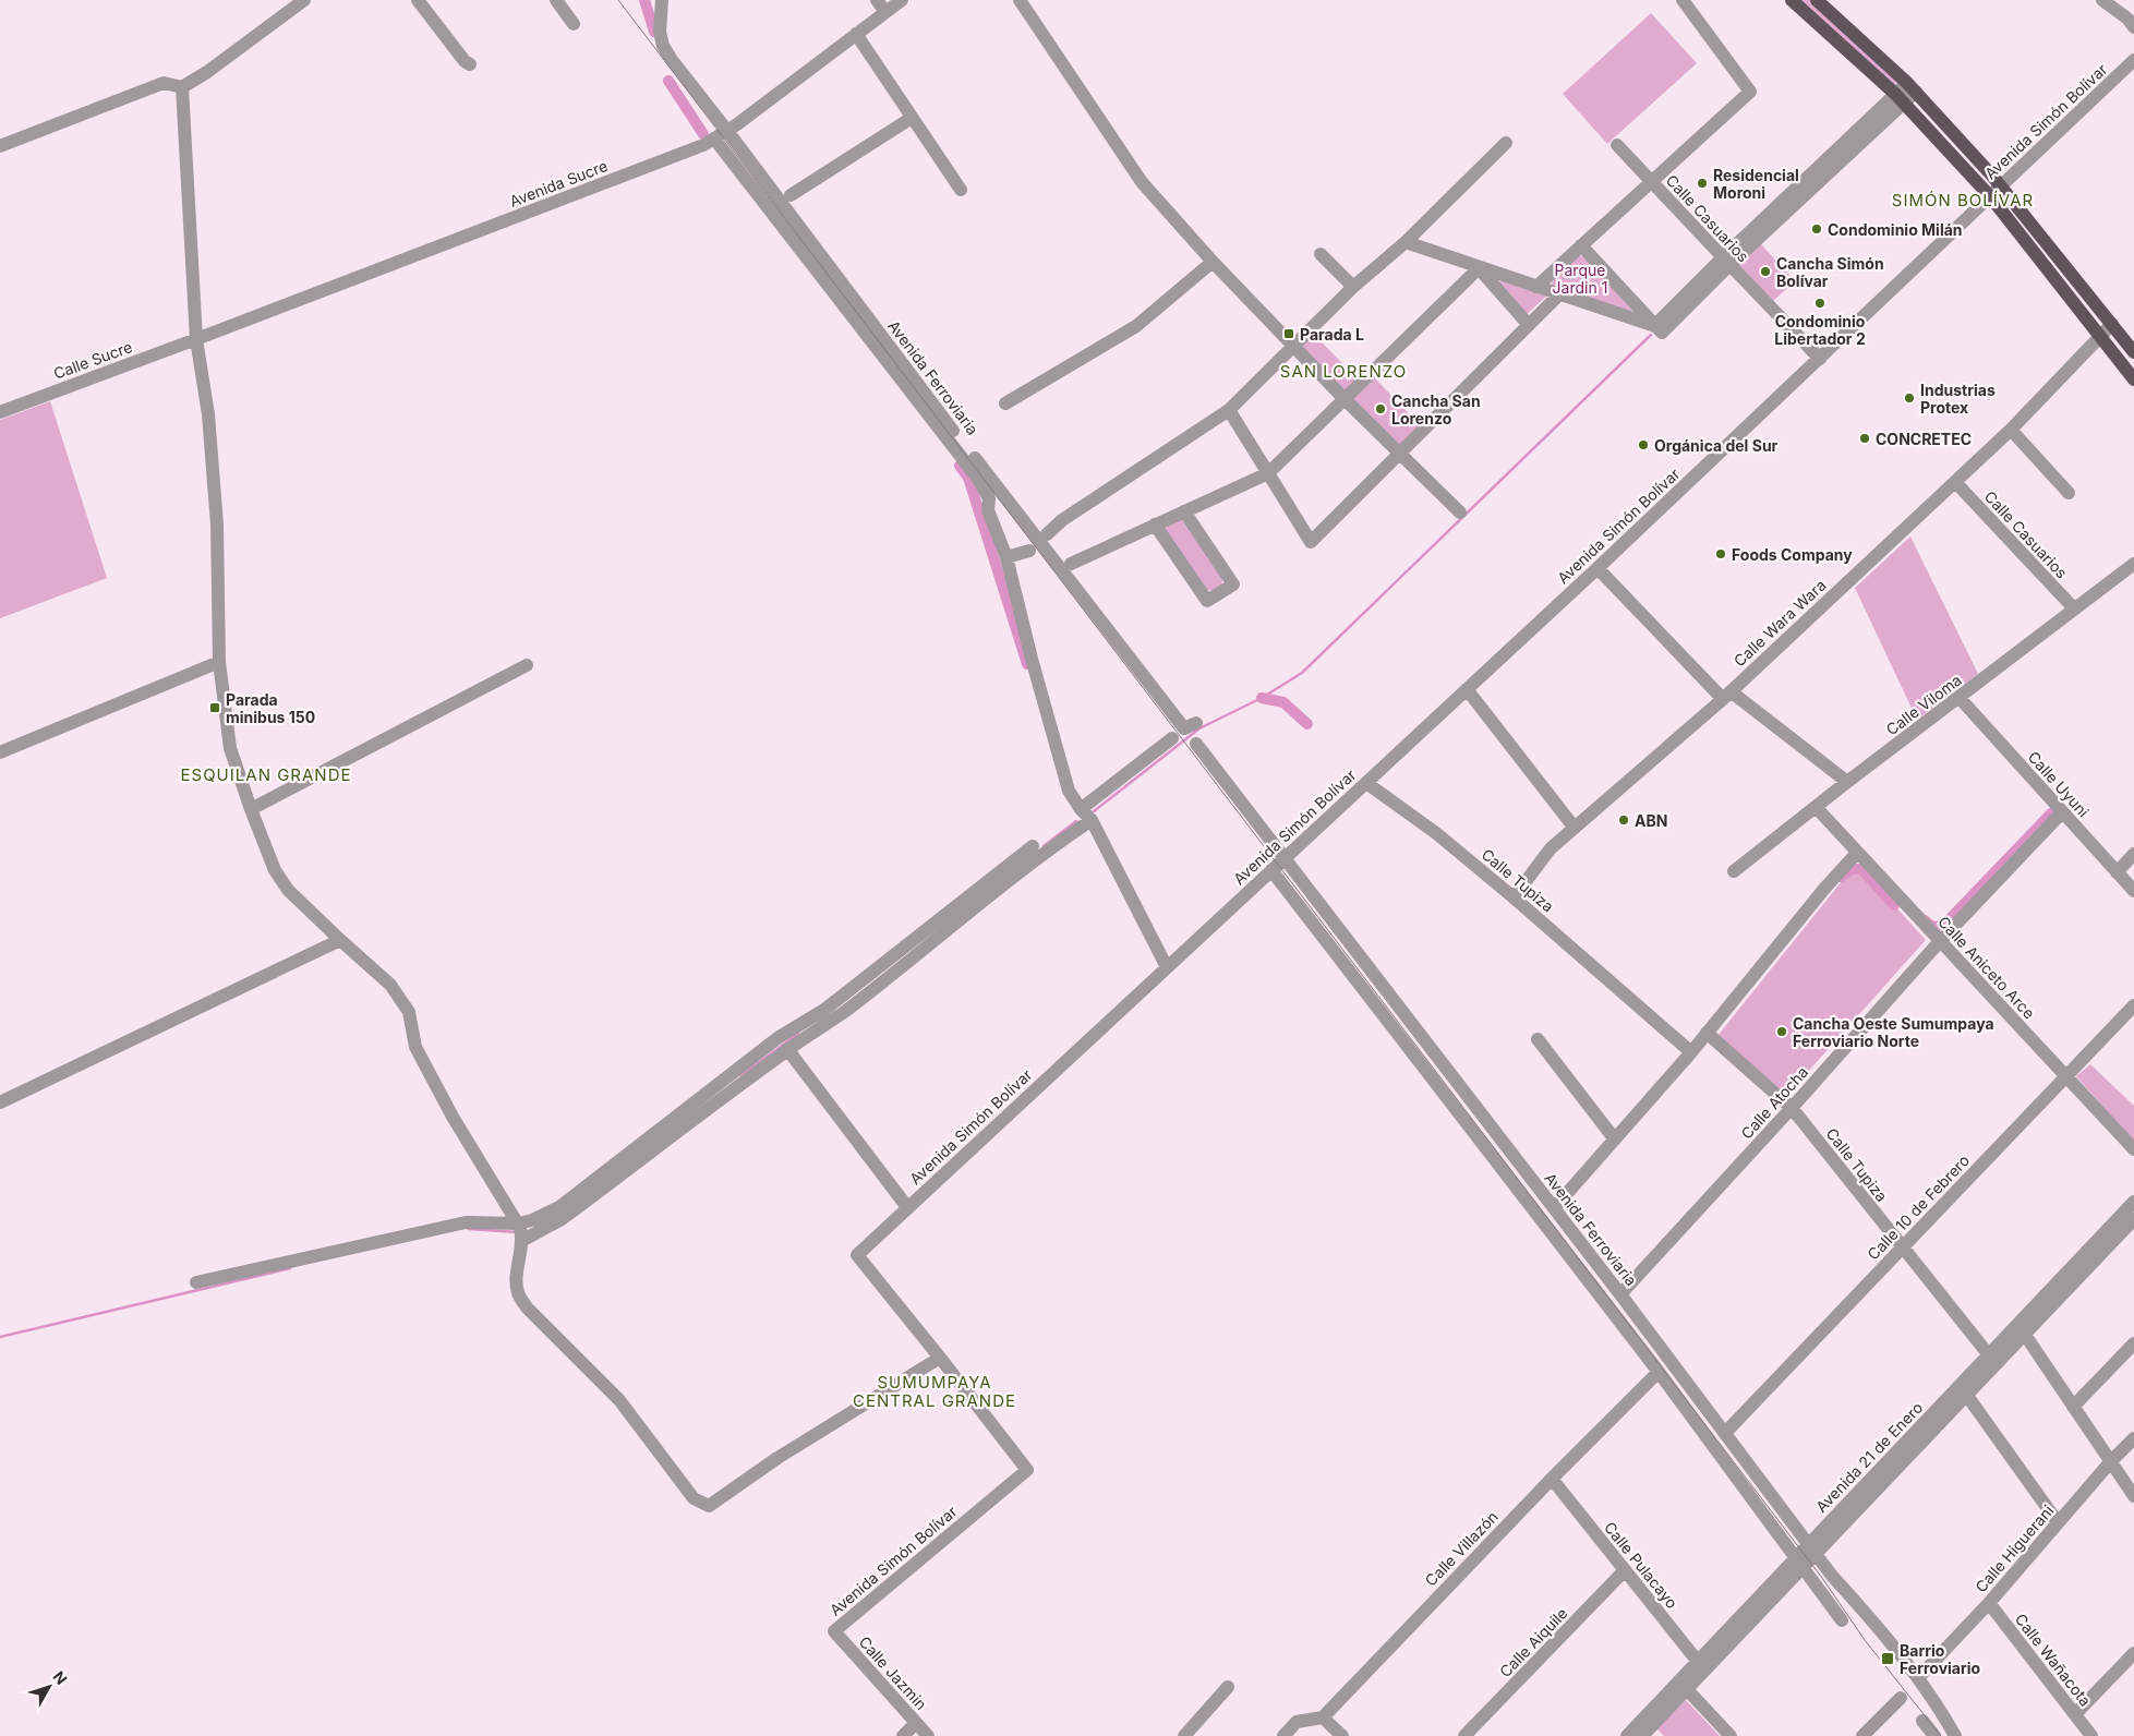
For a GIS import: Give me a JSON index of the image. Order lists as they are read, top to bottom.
{
  "streets": {
    "street": [
      "Avenida Simón Bolívar",
      "Avenida Sucre",
      "Calle Casuarios",
      "Calle Sucre",
      "Avenida Ferroviaria",
      "Calle Wara Wara",
      "Calle Viloma",
      "Calle Uyuni",
      "Calle Tupiza",
      "Calle Aniceto Arce",
      "Calle Atocha",
      "Calle 10 de Febrero",
      "Avenida 21 de Enero",
      "Calle Villazón",
      "Calle Higuerani",
      "Calle Pulacayo",
      "Calle Aiquile",
      "Calle Wañacota",
      "Calle Jazmin"
    ]
  },
  "crossings": [
    ["Avenida Simón Bolívar", "Calle Casuarios"],
    ["Avenida Simón Bolívar", "Avenida Ferroviaria"],
    ["Avenida Simón Bolívar", "Calle Tupiza"],
    ["Avenida Simón Bolívar", "Calle Jazmin"],
    ["Avenida Sucre", "Calle Sucre"],
    ["Avenida Sucre", "Avenida Ferroviaria"],
    ["Calle Casuarios", "Calle Wara Wara"],
    ["Calle Casuarios", "Calle Viloma"],
    ["Avenida Ferroviaria", "Calle Atocha"],
    ["Avenida Ferroviaria", "Calle 10 de Febrero"],
    ["Avenida Ferroviaria", "Avenida 21 de Enero"],
    ["Avenida Ferroviaria", "Calle Higuerani"],
    ["Calle Wara Wara", "Calle Tupiza"],
    ["Calle Viloma", "Calle Uyuni"],
    ["Calle Viloma", "Calle Aniceto Arce"],
    ["Calle Uyuni", "Calle Atocha"],
    ["Calle Tupiza", "Calle Atocha"],
    ["Calle Tupiza", "Calle 10 de Febrero"],
    ["Calle Tupiza", "Avenida 21 de Enero"],
    ["Calle Aniceto Arce", "Calle Atocha"],
    ["Calle Aniceto Arce", "Calle 10 de Febrero"],
    ["Avenida 21 de Enero", "Calle Pulacayo"],
    ["Calle Villazón", "Calle Pulacayo"],
    ["Calle Higuerani", "Calle Wañacota"],
    ["Calle Pulacayo", "Calle Aiquile"]
  ],
  "districts": [
    "SIMÓN BOLÍVAR",
    "SAN LORENZO",
    "ESQUILAN GRANDE",
    "SUMUMPAYA CENTRAL GRANDE"
  ],
  "parks": ["Parque Jardin 1"],
  "places": {
    "other": [
      "Residencial Moroni",
      "Condominio Milán",
      "Cancha Simón Bolívar",
      "Condominio Libertador 2",
      "Industrias Protex",
      "Cancha San Lorenzo",
      "CONCRETEC",
      "Orgánica del Sur",
      "Foods Company",
      "ABN",
      "Cancha Oeste Sumumpaya Ferroviario Norte"
    ],
    "transit": ["Parada L", "Parada minibus 150", "Barrio Ferroviario"]
  },
  "north": "top right"
}
